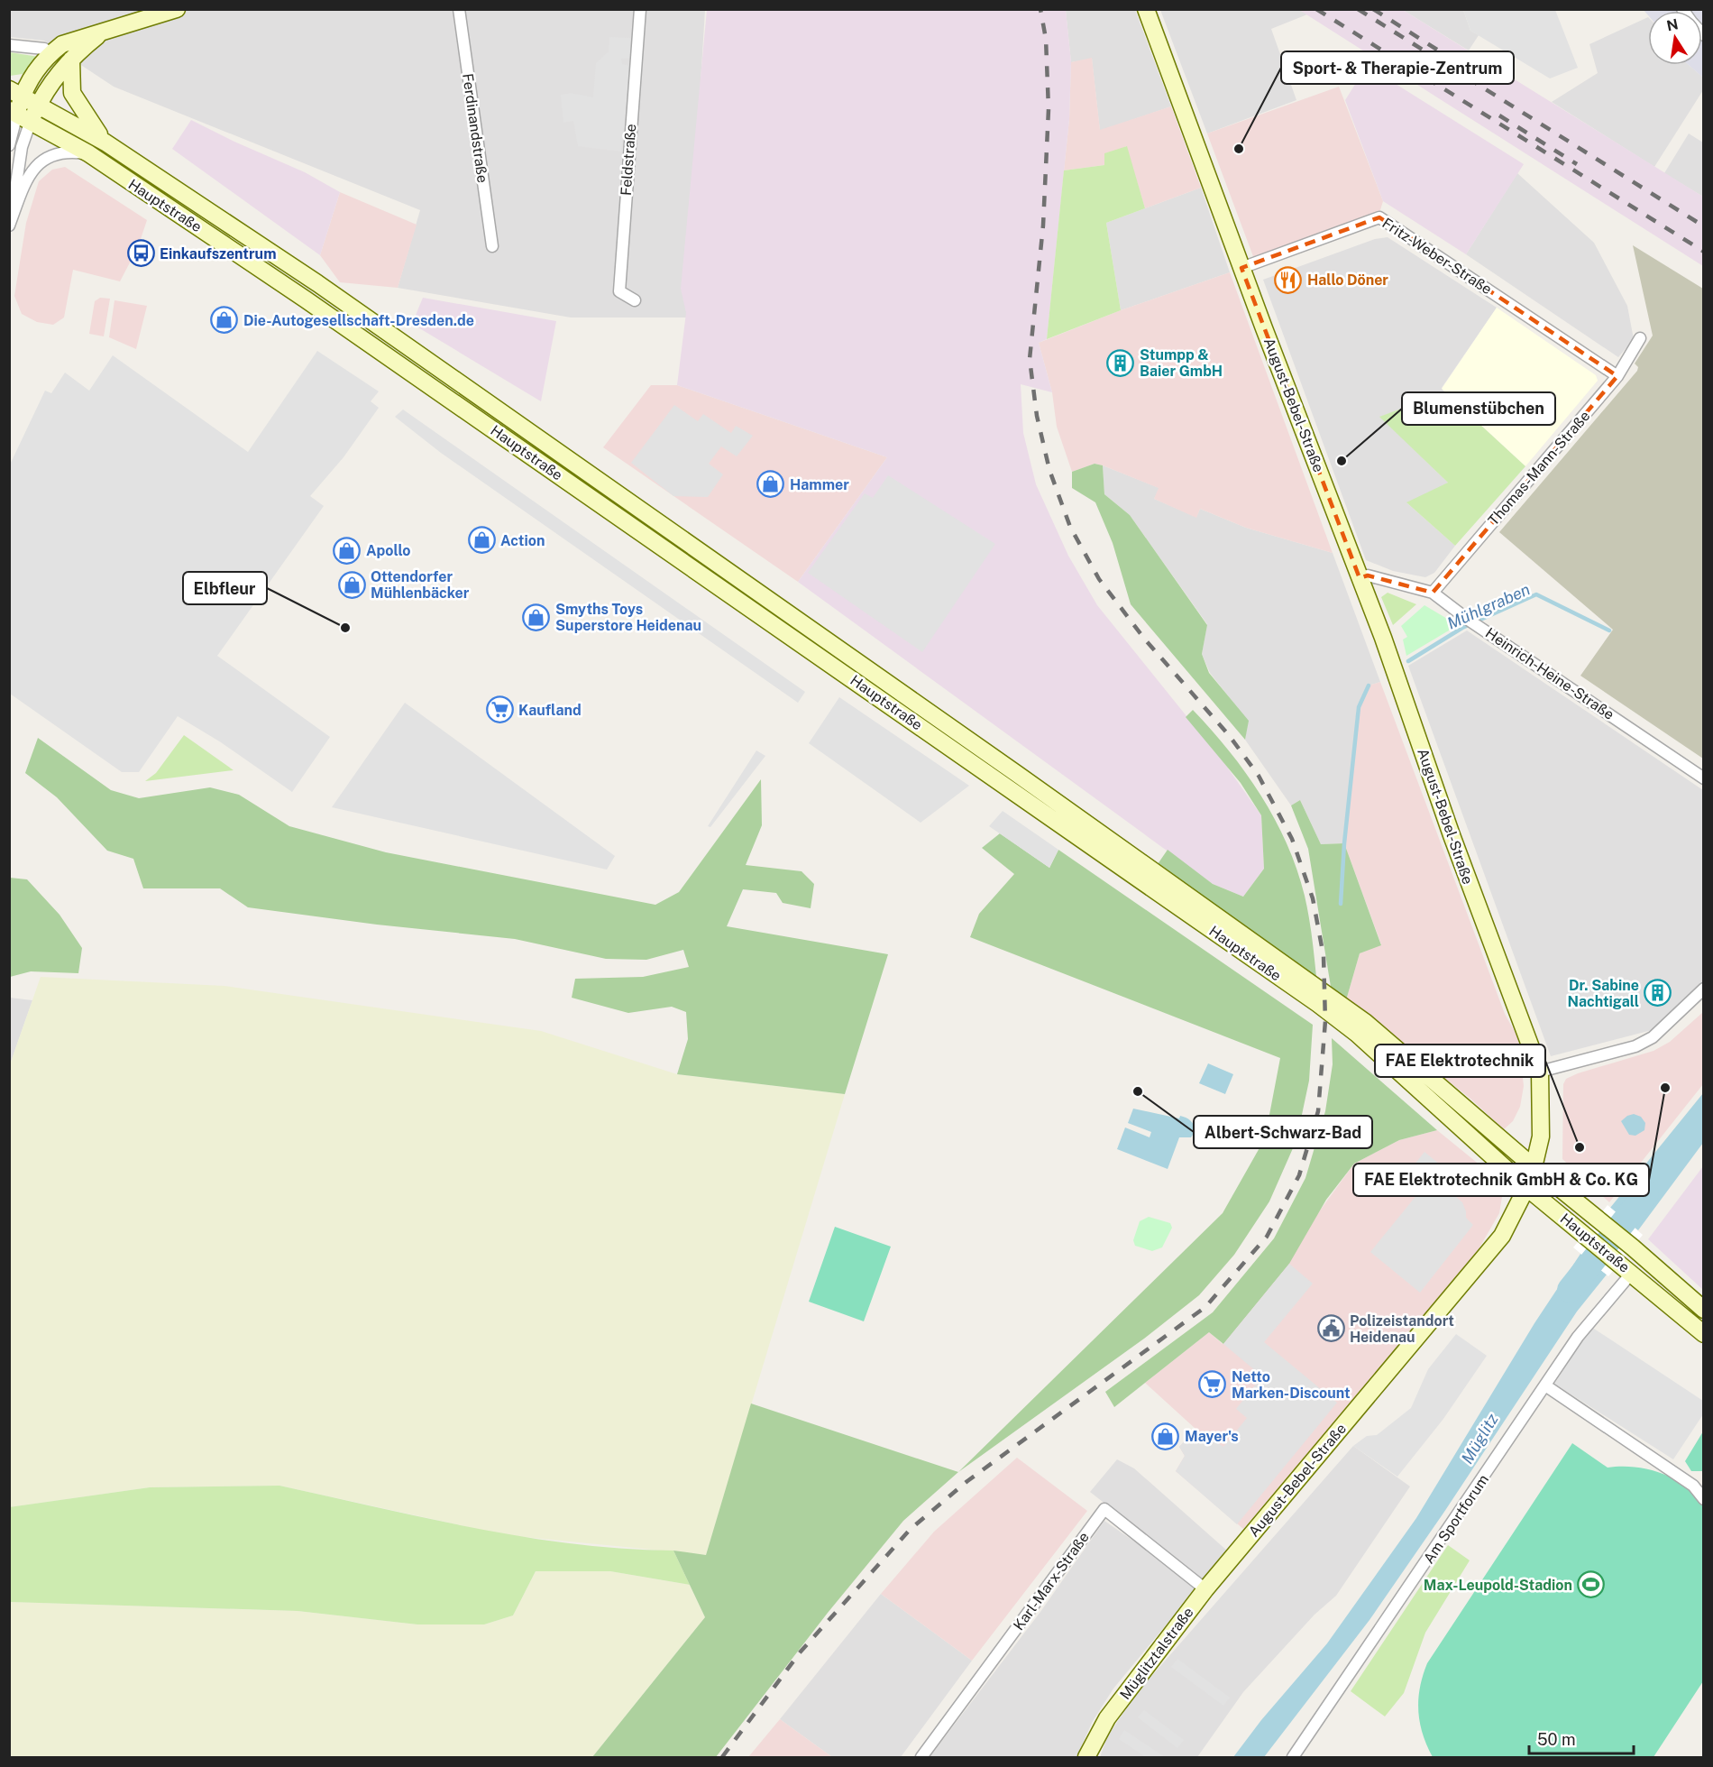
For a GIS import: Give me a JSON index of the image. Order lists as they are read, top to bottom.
{
  "streets": {
    "main road": ["Hauptstraße", "August-Bebel-Straße", "Müglitztalstraße"],
    "street": [
      "Ferdinandstraße",
      "Feldstraße",
      "Fritz-Weber-Straße",
      "Thomas-Mann-Straße",
      "Heinrich-Heine-Straße",
      "Am Sportforum",
      "Karl-Marx-Straße"
    ]
  },
  "crossings": [
    ["Hauptstraße", "August-Bebel-Straße"],
    ["Hauptstraße", "Am Sportforum"],
    ["Fritz-Weber-Straße", "August-Bebel-Straße"],
    ["Fritz-Weber-Straße", "Thomas-Mann-Straße"],
    ["August-Bebel-Straße", "Heinrich-Heine-Straße"],
    ["August-Bebel-Straße", "Müglitztalstraße"],
    ["Thomas-Mann-Straße", "Heinrich-Heine-Straße"],
    ["Karl-Marx-Straße", "Müglitztalstraße"]
  ],
  "water": ["Mühlgraben", "Müglitz"],
  "places": {
    "other": [
      "Sport- & Therapie-Zentrum",
      "Blumenstübchen",
      "Elbfleur",
      "FAE Elektrotechnik GmbH & Co. KG",
      "Albert-Schwarz-Bad",
      "FAE Elektrotechnik"
    ],
    "bus stop": ["Einkaufszentrum"],
    "restaurant": ["Hallo Döner"],
    "shop": [
      "Die-Autogesellschaft-Dresden.de",
      "Hammer",
      "Action",
      "Apollo",
      "Ottendorfer Mühlenbäcker",
      "Smyths Toys Superstore Heidenau",
      "Mayer's"
    ],
    "building": ["Stumpp & Baier GmbH", "Dr. Sabine Nachtigall"],
    "supermarket": ["Kaufland", "Netto Marken-Discount"],
    "public building": ["Polizeistandort Heidenau"],
    "sports": ["Max-Leupold-Stadion"]
  },
  "scale_bar": "50 m",
  "north": "top"
}
